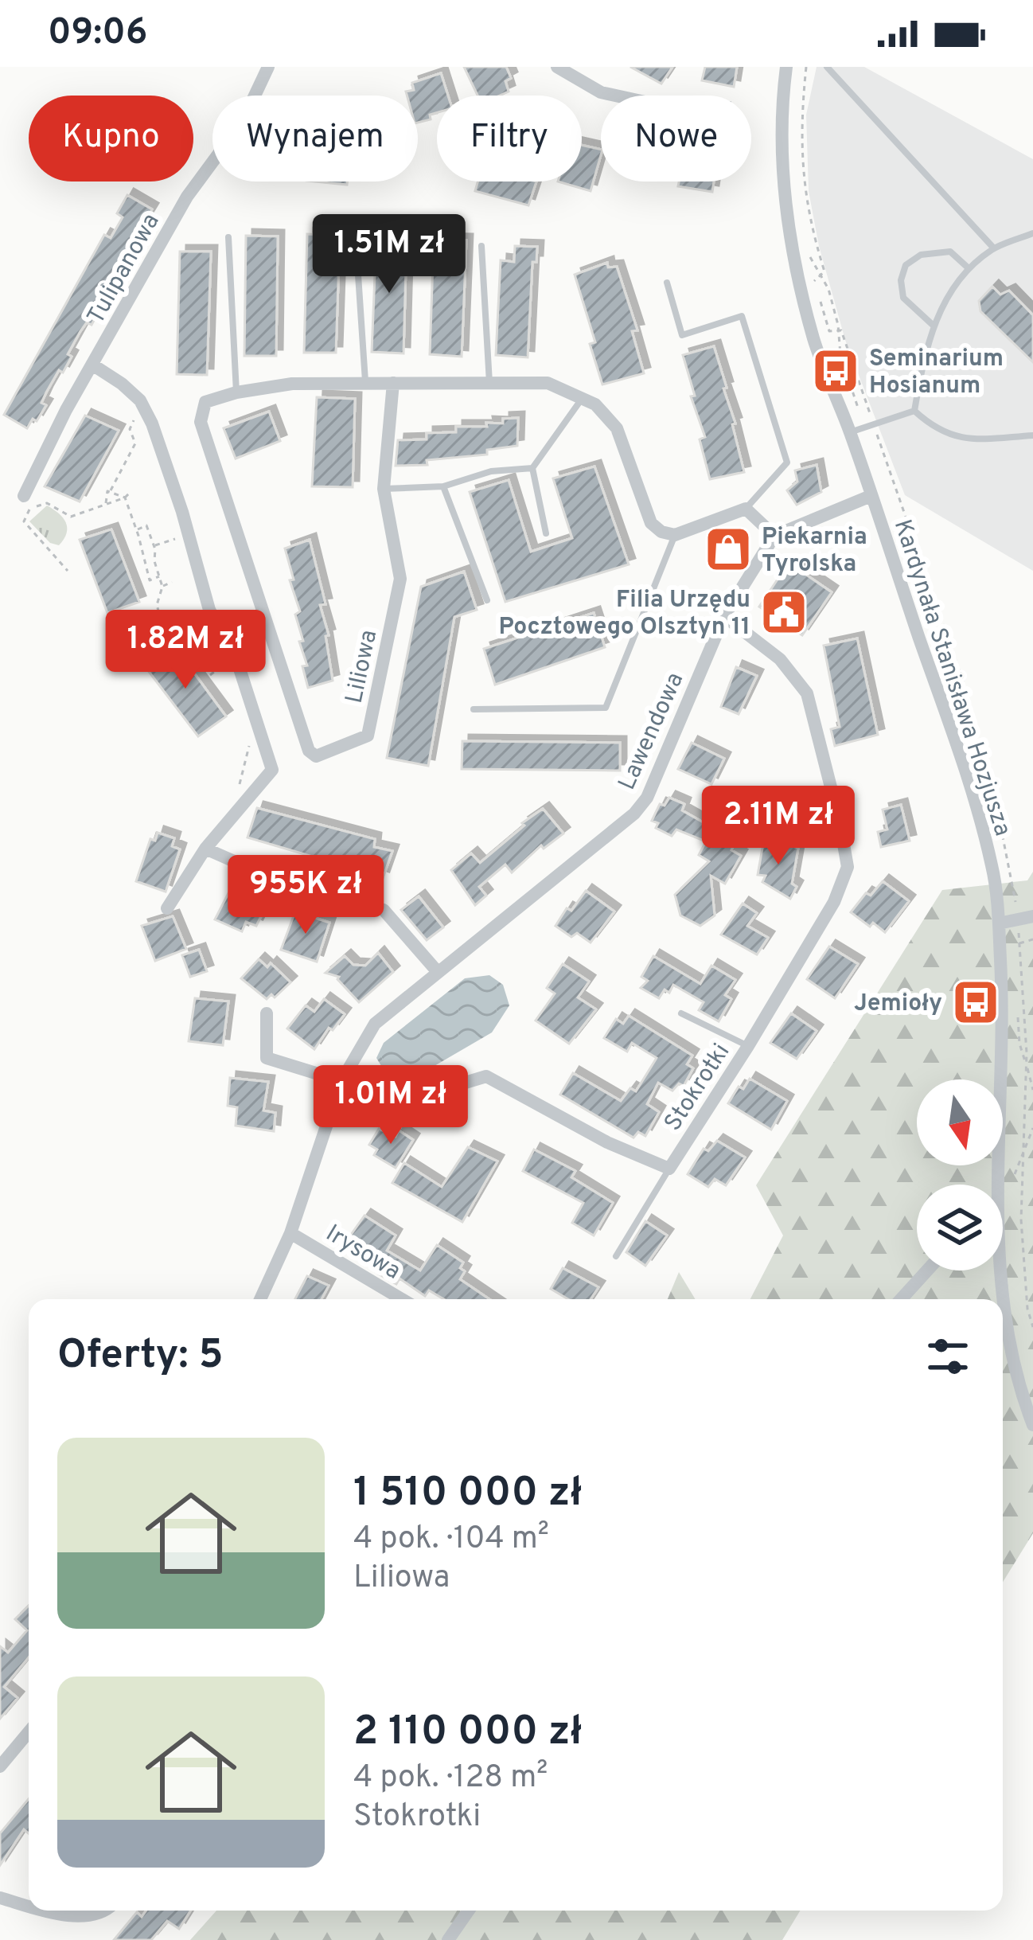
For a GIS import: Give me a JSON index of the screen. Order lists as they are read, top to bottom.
{
  "streets": {
    "street": [
      "Tulipanowa",
      "Liliowa",
      "Kardynała Stanisława Hozjusza",
      "Lawendowa",
      "Stokrotki",
      "Irysowa"
    ]
  },
  "crossings": [
    ["Lawendowa", "Stokrotki"],
    ["Lawendowa", "Irysowa"]
  ],
  "places": {
    "bus stop": ["Seminarium Hosianum", "Jemioły"],
    "shop": ["Piekarnia Tyrolska"],
    "public building": ["Filia Urzędu Pocztowego Olsztyn 11"]
  },
  "north": "bottom",
  "page": {
    "status": "09:06",
    "chip": [
      "Kupno",
      "Wynajem",
      "Filtry",
      "Nowe"
    ],
    "price": [
      "1.51M zł",
      "1.82M zł",
      "2.11M zł",
      "955K zł",
      "1.01M zł"
    ],
    "heading": "Oferty: 5",
    "list": [
      {
        "name": "1 510 000 zł",
        "note": "4 pok. · 104 m² · Liliowa"
      },
      {
        "name": "2 110 000 zł",
        "note": "4 pok. · 128 m² · Stokrotki"
      }
    ]
  }
}
